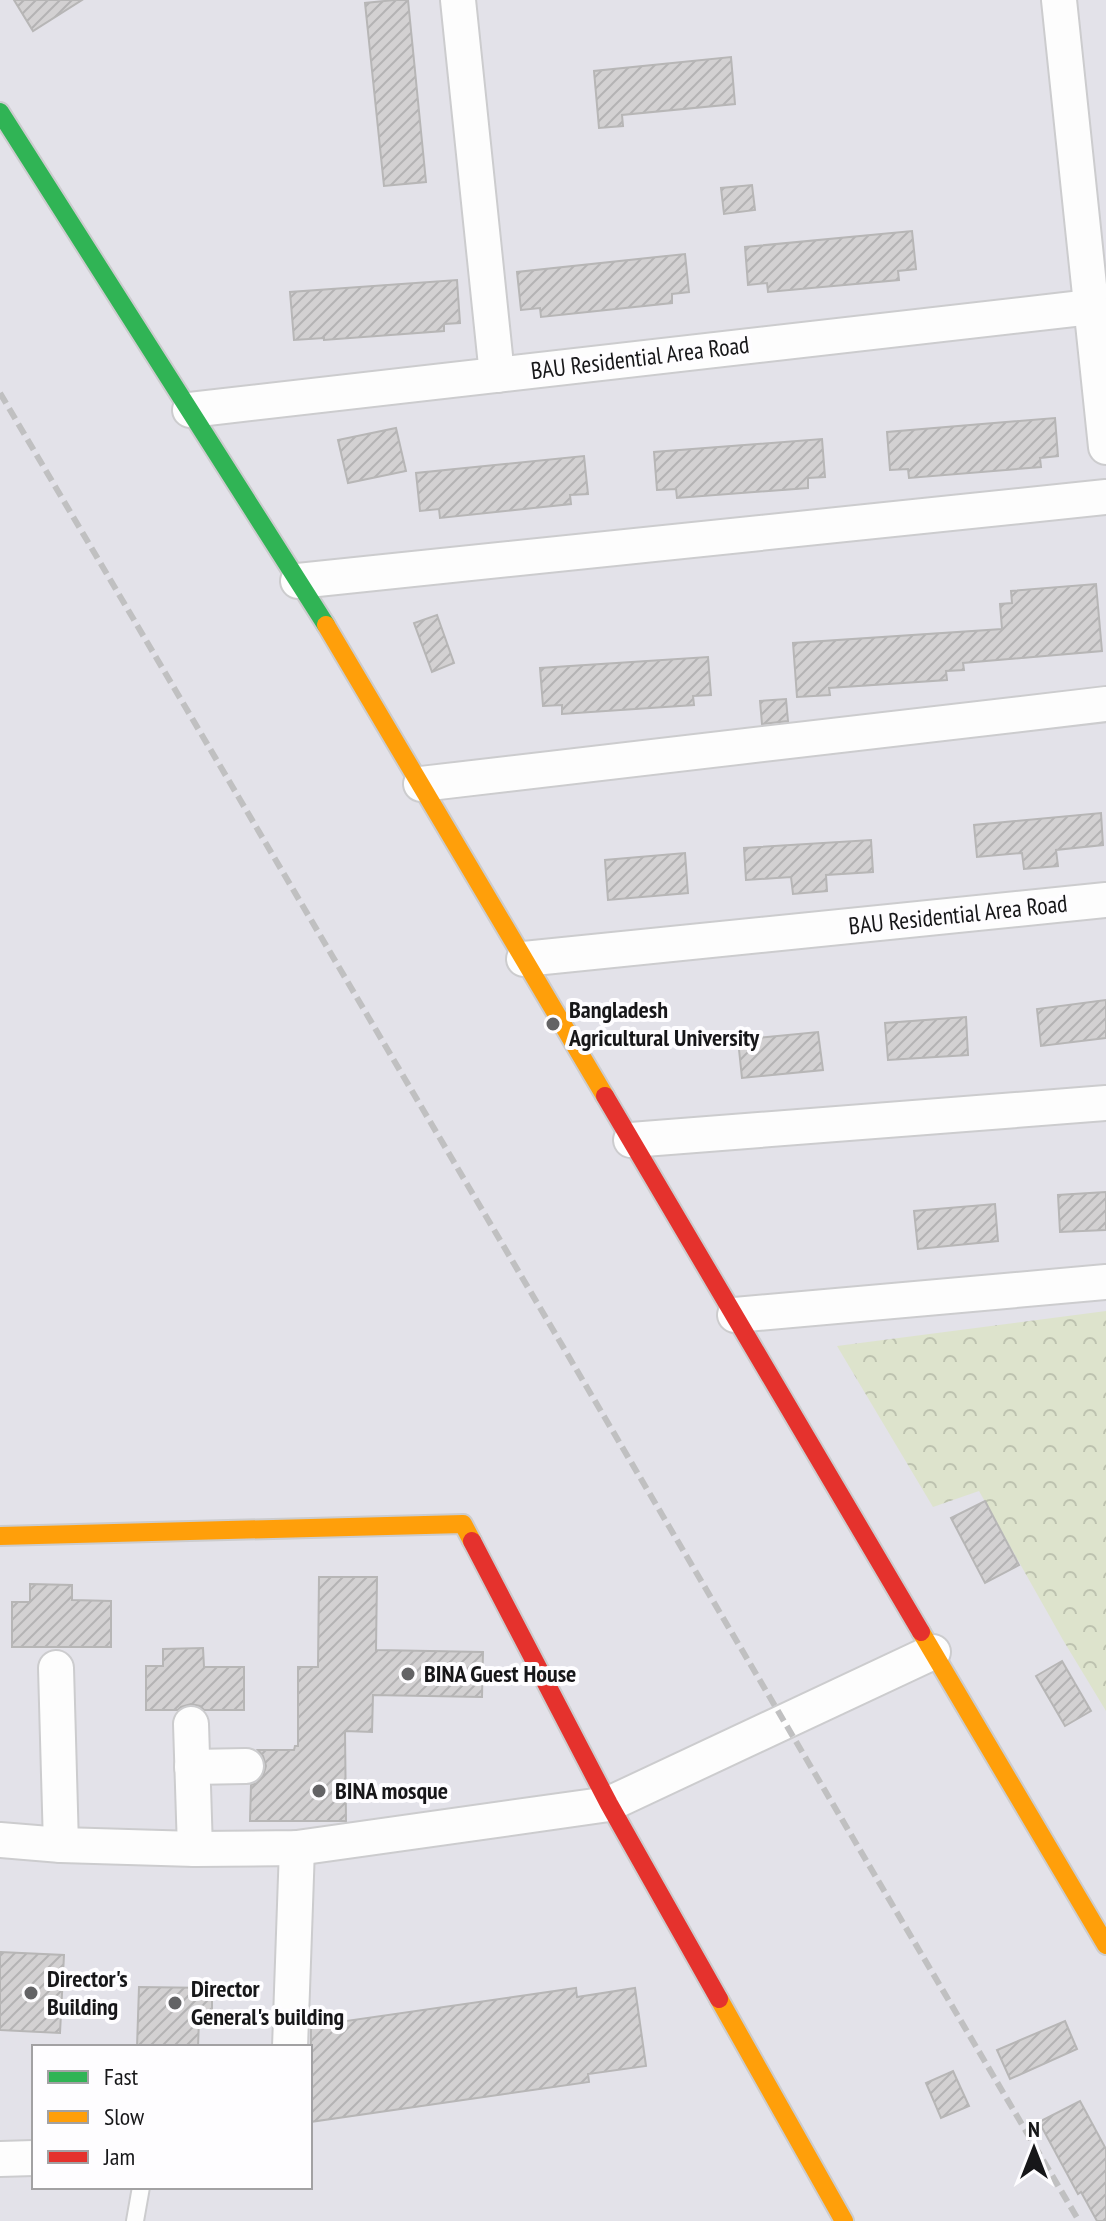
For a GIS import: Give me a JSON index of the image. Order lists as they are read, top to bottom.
{
  "streets": {
    "street": ["BAU Residential Area Road"]
  },
  "places": [
    "Bangladesh Agricultural University",
    "BINA Guest House",
    "BINA mosque",
    "Director's Building",
    "Director General's building"
  ],
  "legend": ["Fast", "Slow", "Jam"],
  "north": "top"
}
